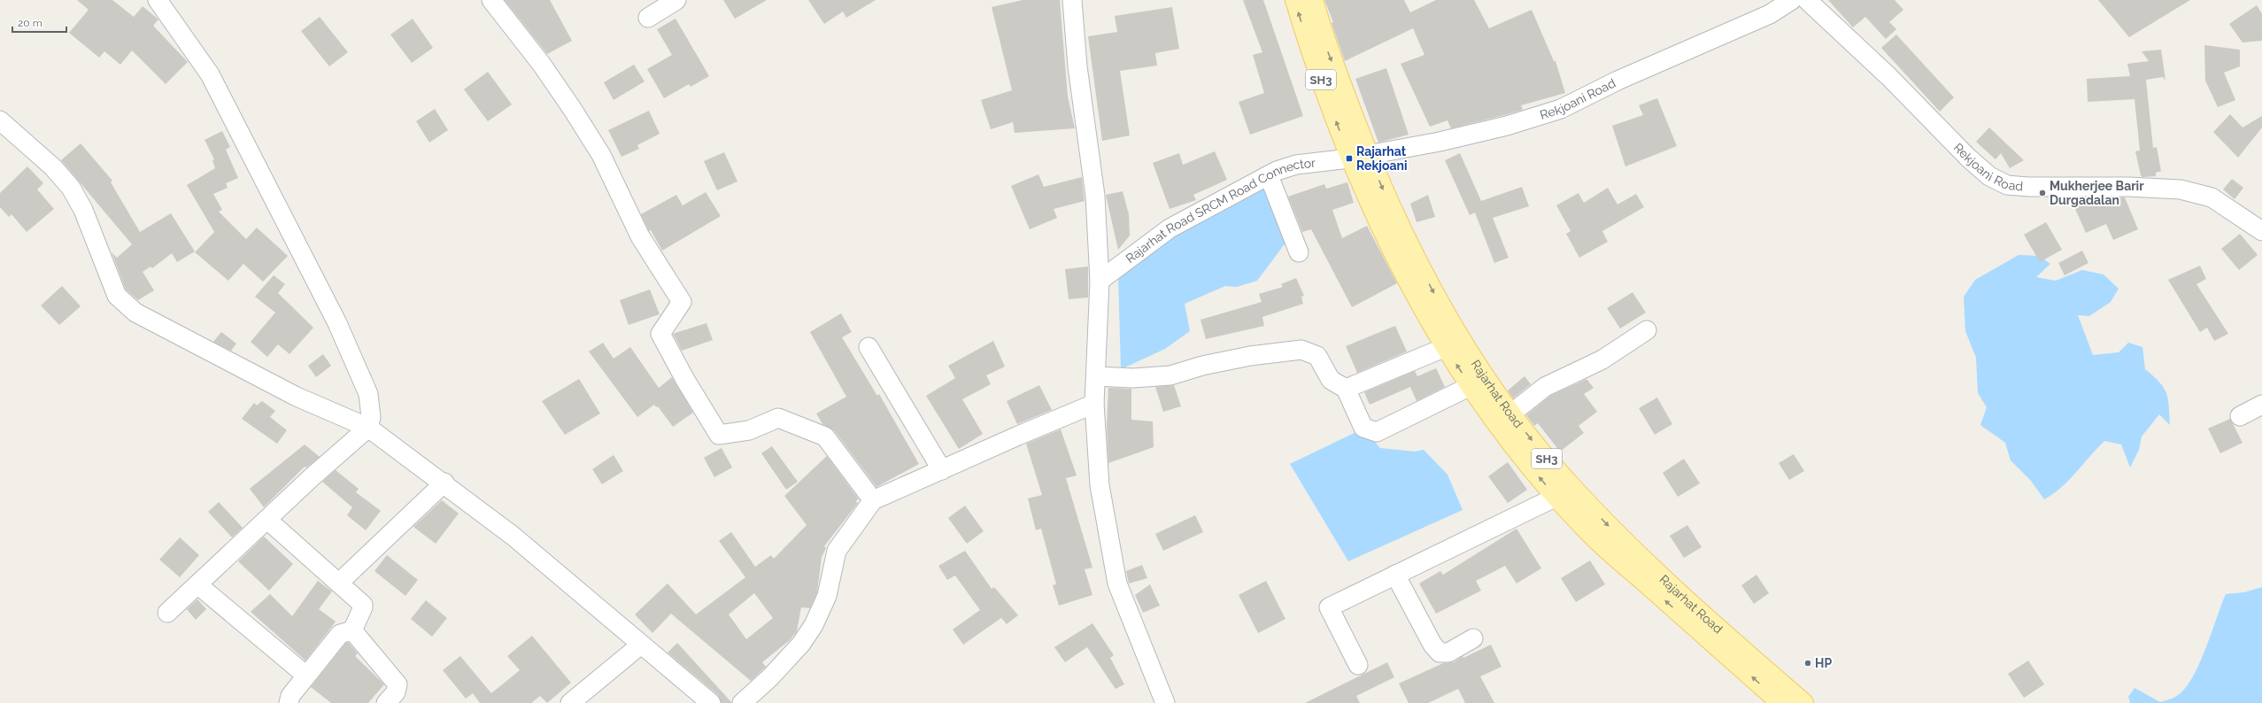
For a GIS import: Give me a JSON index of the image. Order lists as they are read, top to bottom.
{
  "streets": {
    "main road": ["SH3", "Rajarhat Road"],
    "street": ["Rekjoani Road", "Rajarhat Road SRCM Road Connector"]
  },
  "crossings": [
    ["Rekjoani Road", "Rajarhat Road SRCM Road Connector"],
    ["Rekjoani Road", "Rajarhat Road"],
    ["Rajarhat Road SRCM Road Connector", "Rajarhat Road"]
  ],
  "places": {
    "transit": ["Rajarhat Rekjoani"],
    "other": ["Mukherjee Barir Durgadalan", "HP"]
  },
  "scale_bar": "20 m"
}
